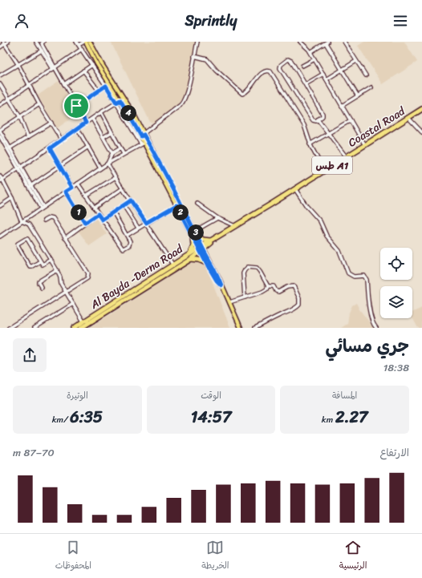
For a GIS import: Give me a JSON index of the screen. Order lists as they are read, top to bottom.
{
  "streets": {
    "highway": ["Coastal Road", "طس A1", "Al Bayda -Derna Road"]
  },
  "crossings": [
    ["Coastal Road", "Al Bayda -Derna Road"]
  ],
  "page": {
    "header": "Sprintly",
    "pins": [
      "4",
      "1",
      "2",
      "3"
    ],
    "heading": ["جري مسائي", "18:38"],
    "stats": [
      ["المسافة", "2.27 km"],
      ["الوقت", "14:57"],
      ["الوتيرة", "6:35 /km"]
    ],
    "chart": ["الارتفاع", "70–87 m"],
    "tabs": ["الرئيسية", "الخريطة", "المحفوظات"]
  }
}
